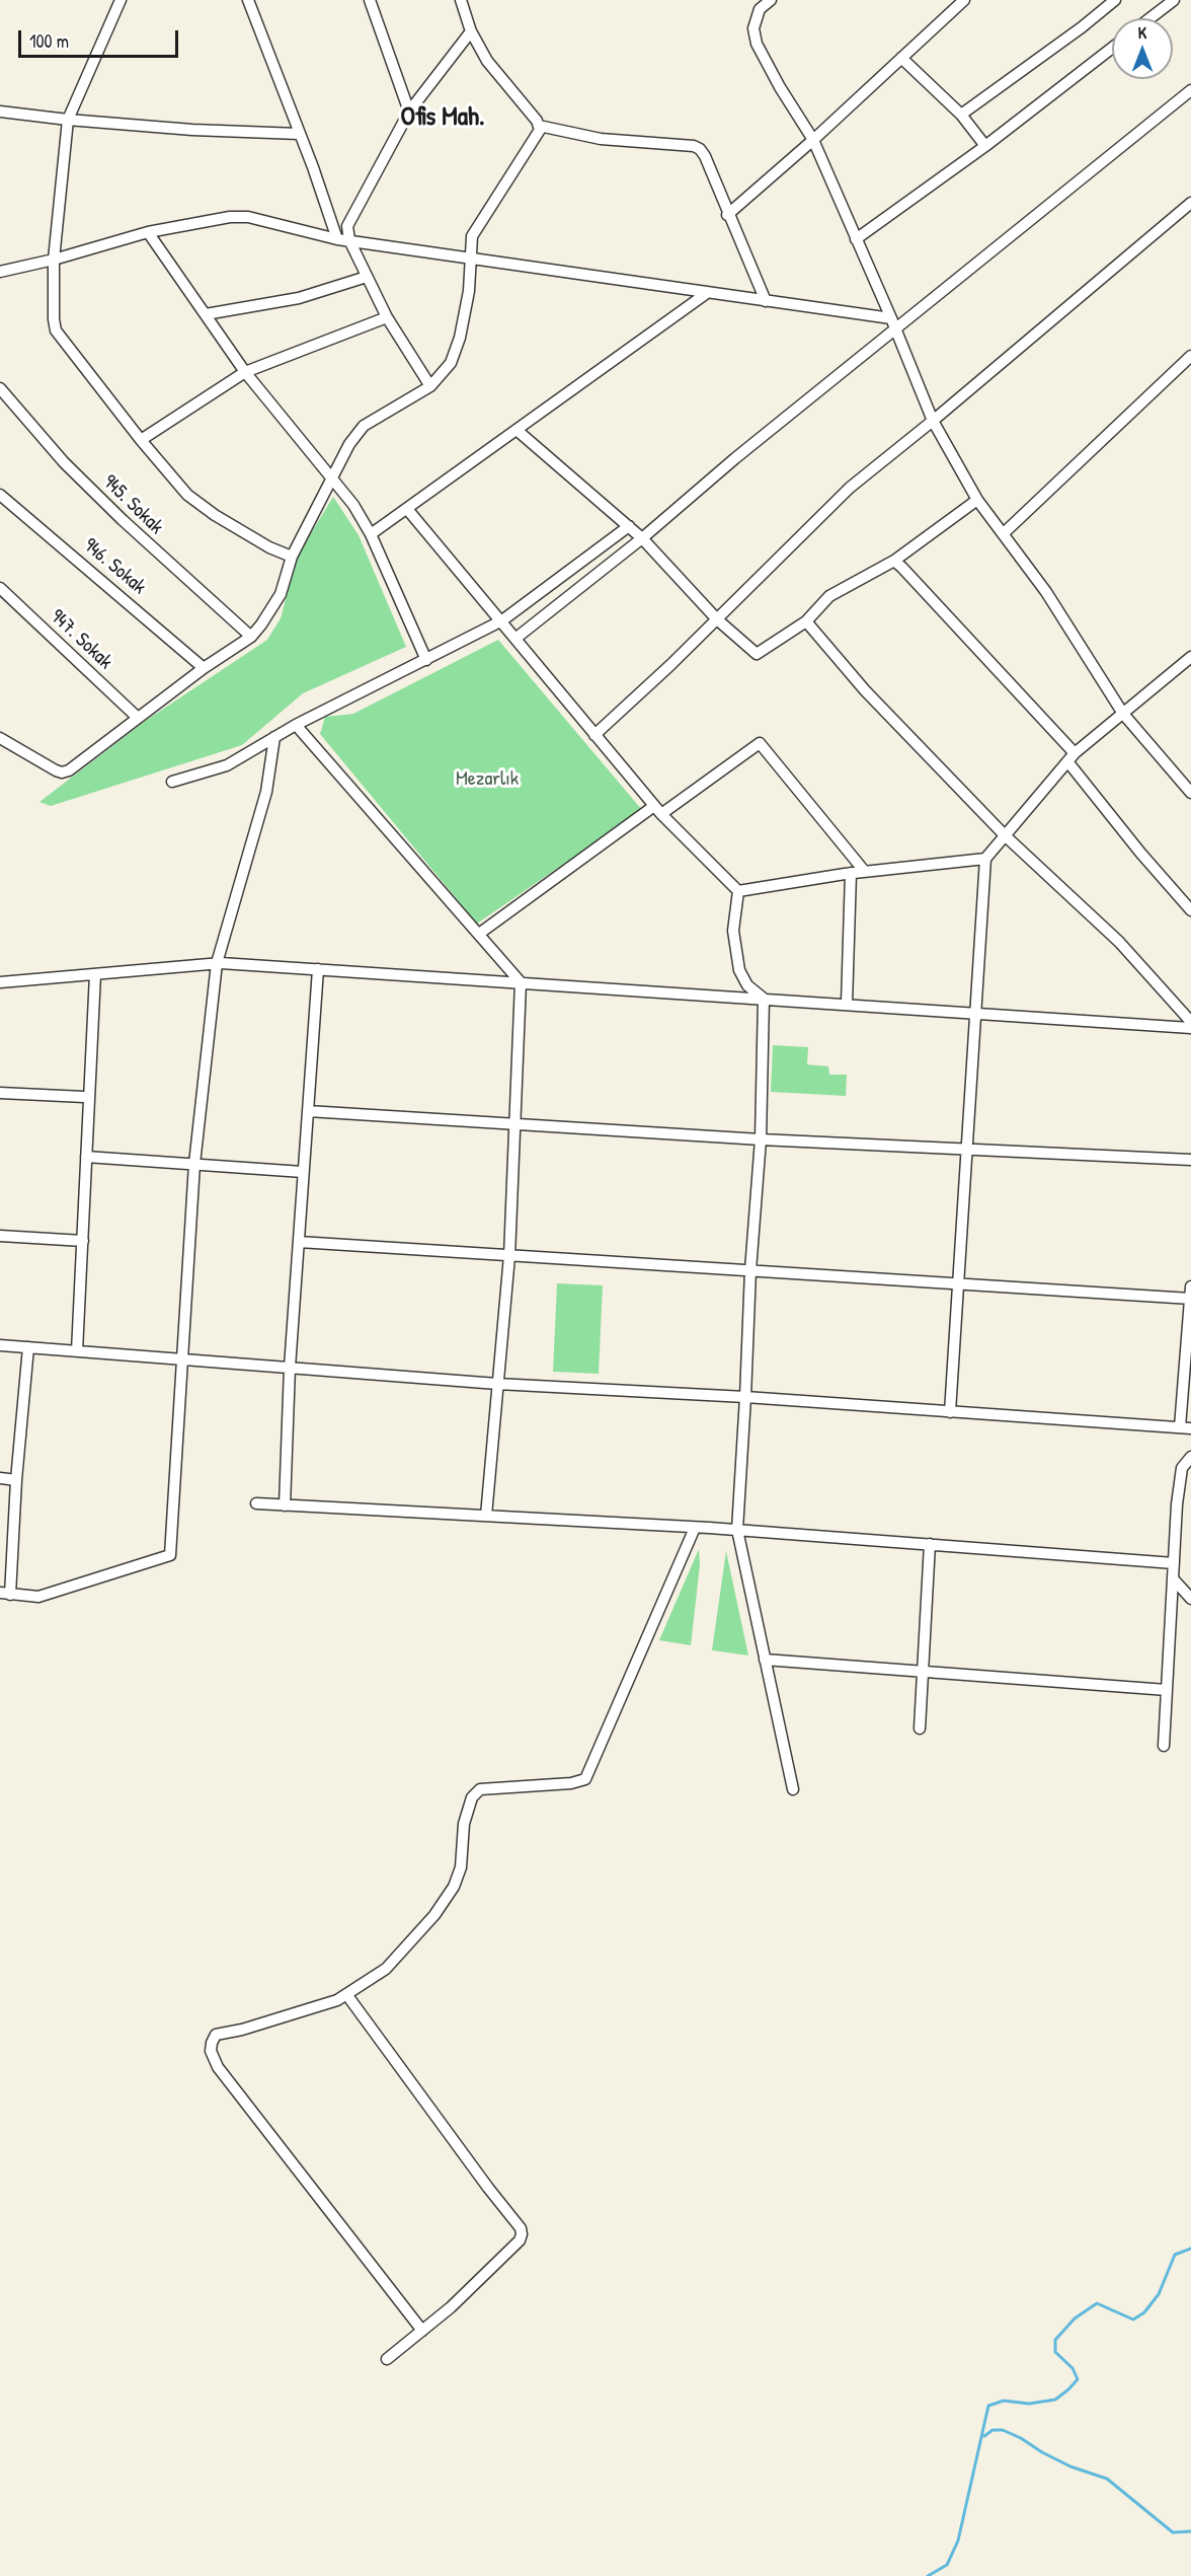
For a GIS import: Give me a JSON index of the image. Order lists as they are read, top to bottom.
{
  "streets": {
    "street": ["945. Sokak", "946. Sokak", "947. Sokak"]
  },
  "districts": ["Ofis Mah."],
  "parks": ["Mezarlık"],
  "scale_bar": "100 m",
  "north": "top"
}
